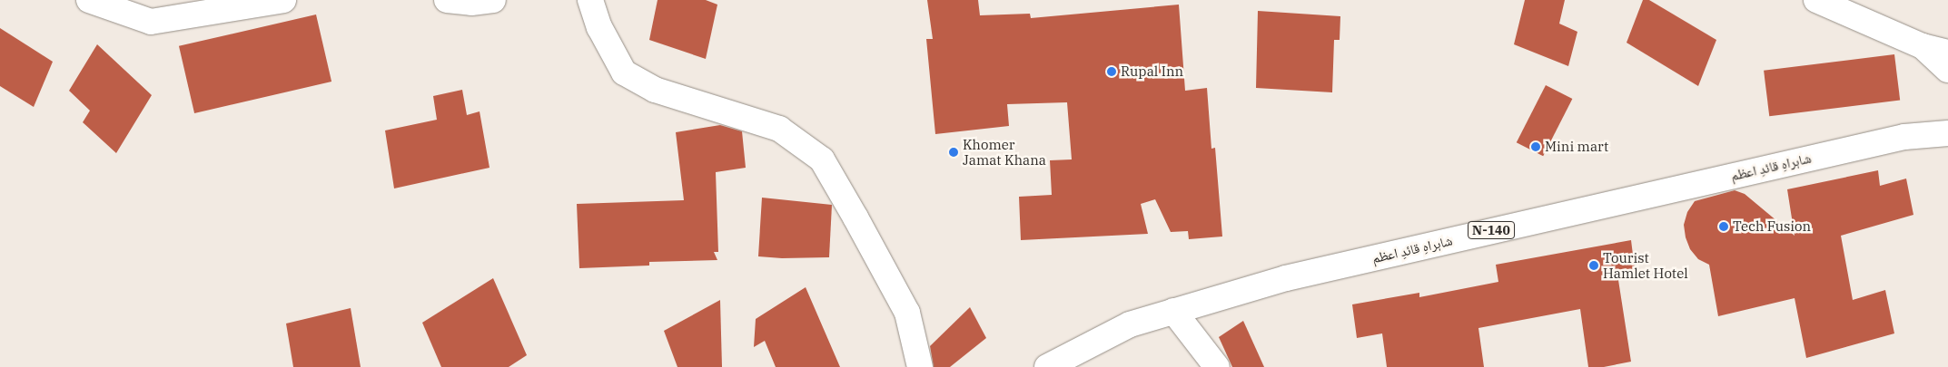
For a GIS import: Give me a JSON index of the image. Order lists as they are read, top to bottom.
{
  "streets": {
    "main road": ["شاہراہِ قائدِ اعظم", "N-140"]
  },
  "places": [
    "Rupal Inn",
    "Mini mart",
    "Khomer Jamat Khana",
    "Tech Fusion",
    "Tourist Hamlet Hotel"
  ]
}
